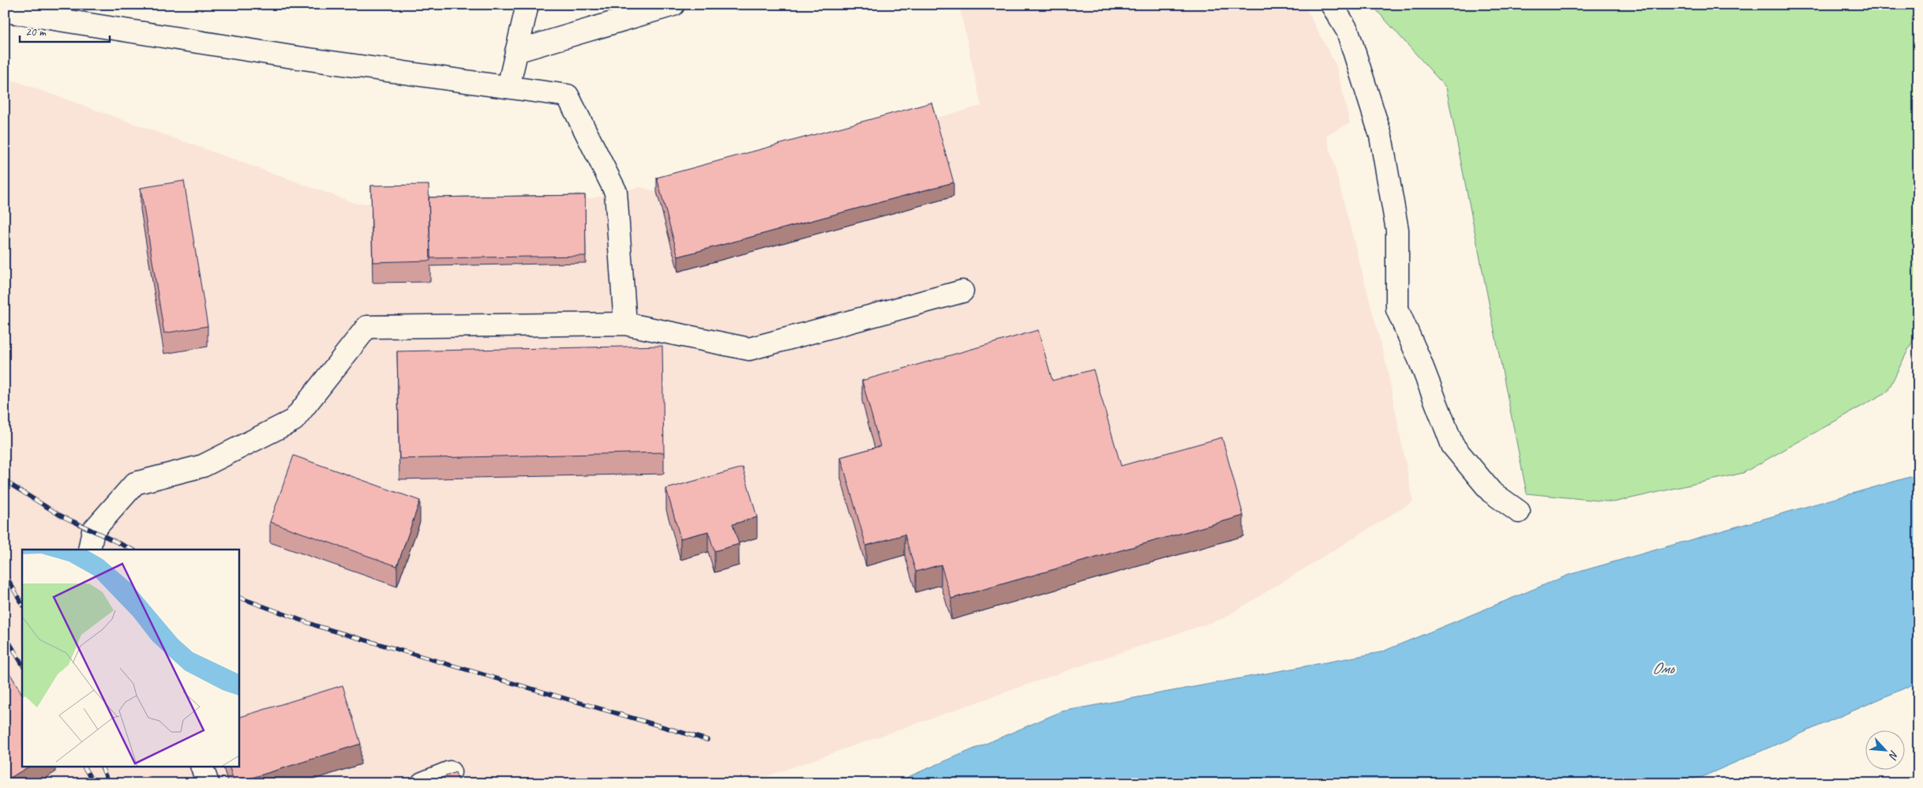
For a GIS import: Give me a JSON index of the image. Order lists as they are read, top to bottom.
{
  "water": ["Омь"],
  "scale_bar": "20 m",
  "north": "bottom right"
}
